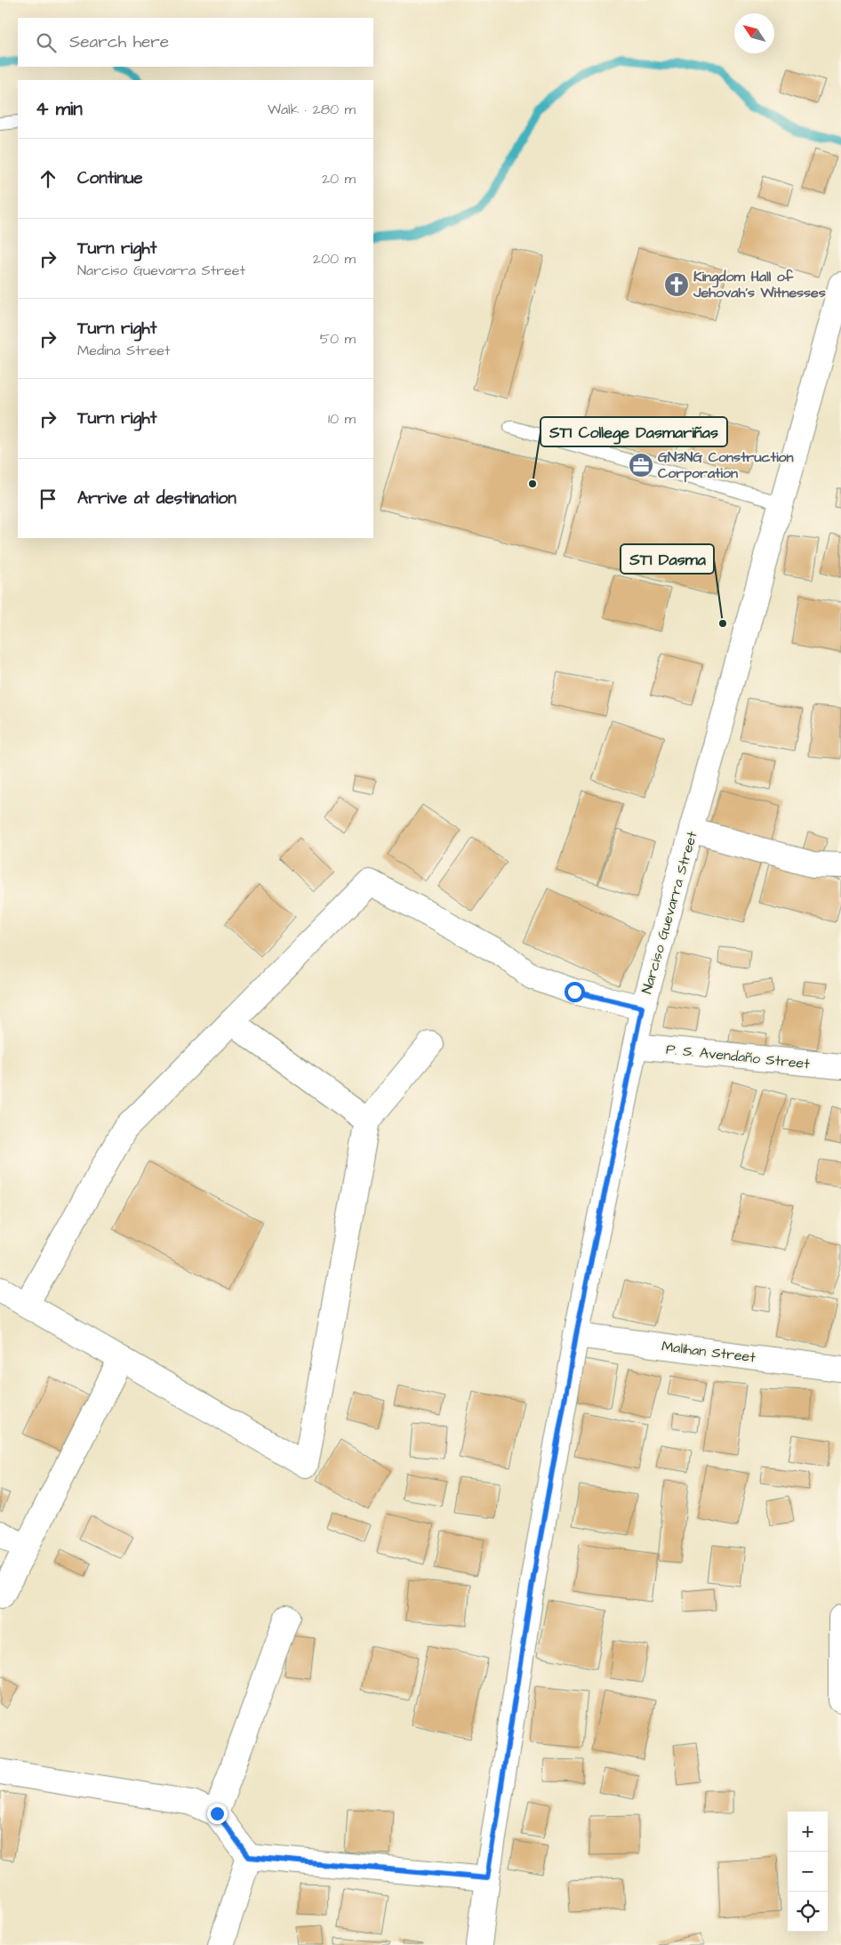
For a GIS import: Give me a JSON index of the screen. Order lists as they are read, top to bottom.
{
  "streets": {
    "street": ["Narciso Guevarra Street", "P. S. Avendaño Street", "Malihan Street"]
  },
  "crossings": [
    ["Narciso Guevarra Street", "P. S. Avendaño Street"],
    ["Narciso Guevarra Street", "Malihan Street"]
  ],
  "places": {
    "church": ["Kingdom Hall of Jehovah's Witnesses"],
    "office": ["GN3NG Construction Corporation"],
    "other": ["STI College Dasmariñas", "STI Dasma"]
  },
  "north": "top left",
  "page": {
    "search": "Search here",
    "heading": ["4 min", "Walk · 280 m"],
    "list": [
      ["Continue", "20 m"],
      ["Turn right", "Narciso Guevarra Street", "200 m"],
      ["Turn right", "Medina Street", "50 m"],
      ["Turn right", "10 m"],
      "Arrive at destination"
    ],
    "map_buttons": ["+", "−"]
  }
}
